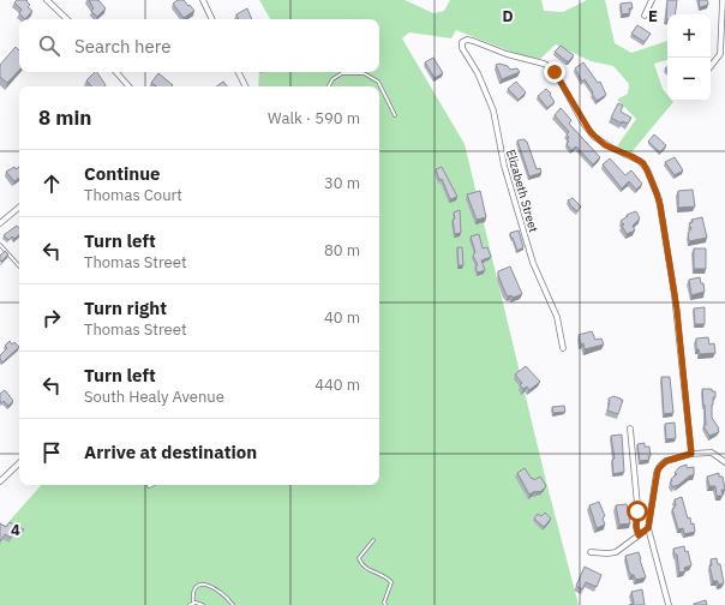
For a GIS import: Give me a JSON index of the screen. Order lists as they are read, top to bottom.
{
  "streets": {
    "street": ["Elizabeth Street"]
  },
  "page": {
    "map_buttons": ["+", "−"],
    "search": "Search here",
    "heading": ["8 min", "Walk · 590 m"],
    "list": [
      ["Continue", "Thomas Court", "30 m"],
      ["Turn left", "Thomas Street", "80 m"],
      ["Turn right", "Thomas Street", "40 m"],
      ["Turn left", "South Healy Avenue", "440 m"],
      "Arrive at destination"
    ]
  },
  "grid": {
    "columns": ["D", "E"],
    "rows": ["4"]
  }
}
